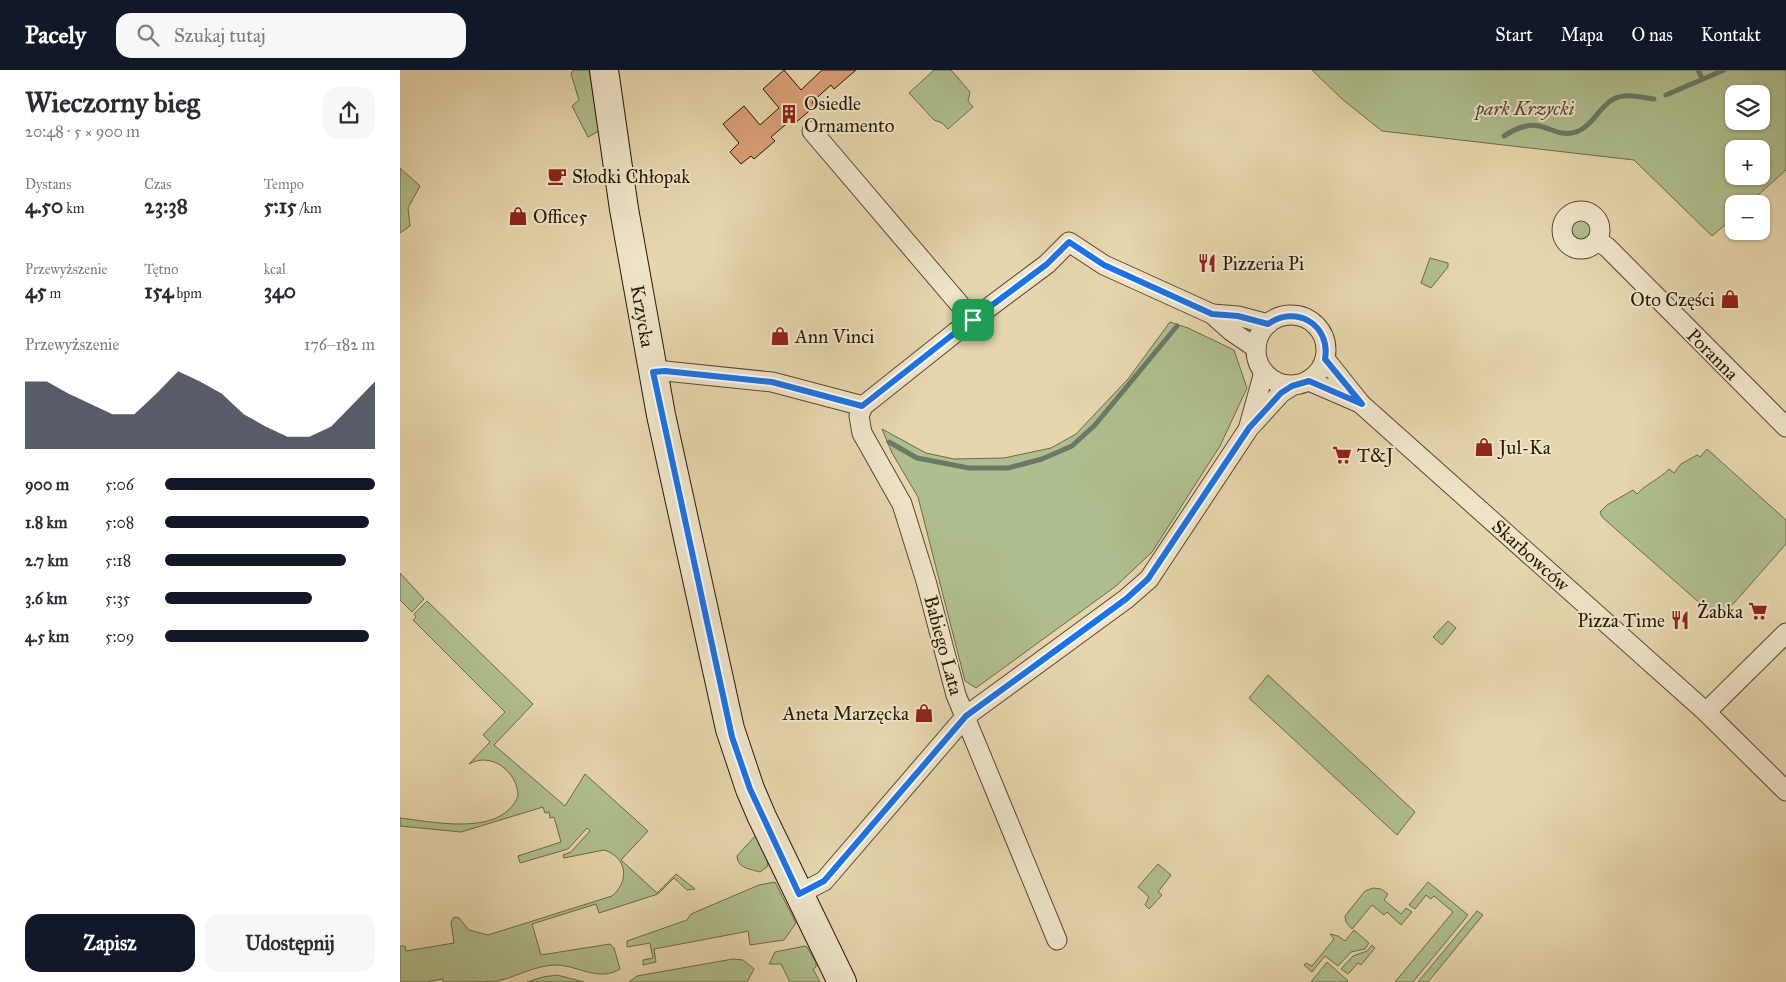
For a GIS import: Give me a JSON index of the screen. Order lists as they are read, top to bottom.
{
  "streets": {
    "street": [
      "Krzycka",
      "Poranna",
      "Skarbowców",
      "Babiego Lata"
    ]
  },
  "parks": ["park Krzycki"],
  "places": {
    "building": ["Osiedle Ornamento"],
    "cafe": ["Słodki Chłopak"],
    "shop": [
      "Office5",
      "Oto Części",
      "Ann Vinci",
      "Jul-Ka",
      "Aneta Marzęcka"
    ],
    "restaurant": ["Pizzeria Pi", "Pizza Time"],
    "supermarket": ["T&J", "Żabka"]
  },
  "page": {
    "header": "Pacely",
    "search": "Szukaj tutaj",
    "nav": [
      "Start",
      "Mapa",
      "O nas",
      "Kontakt"
    ],
    "heading": ["Wieczorny bieg", "20:48 · 5 × 900 m"],
    "map_buttons": ["+", "−"],
    "stats": [
      ["Dystans", "4.50 km"],
      ["Czas", "23:38"],
      ["Tempo", "5:15 /km"],
      ["Przewyższenie", "45 m"],
      ["Tętno", "154 bpm"],
      ["kcal", "340"]
    ],
    "chart": ["Przewyższenie", "176–182 m"],
    "list": [
      {
        "name": "900 m",
        "note": "5:06"
      },
      {
        "name": "1.8 km",
        "note": "5:08"
      },
      {
        "name": "2.7 km",
        "note": "5:18"
      },
      {
        "name": "3.6 km",
        "note": "5:35"
      },
      {
        "name": "4.5 km",
        "note": "5:09"
      }
    ],
    "buttons": ["Zapisz", "Udostępnij"]
  }
}
